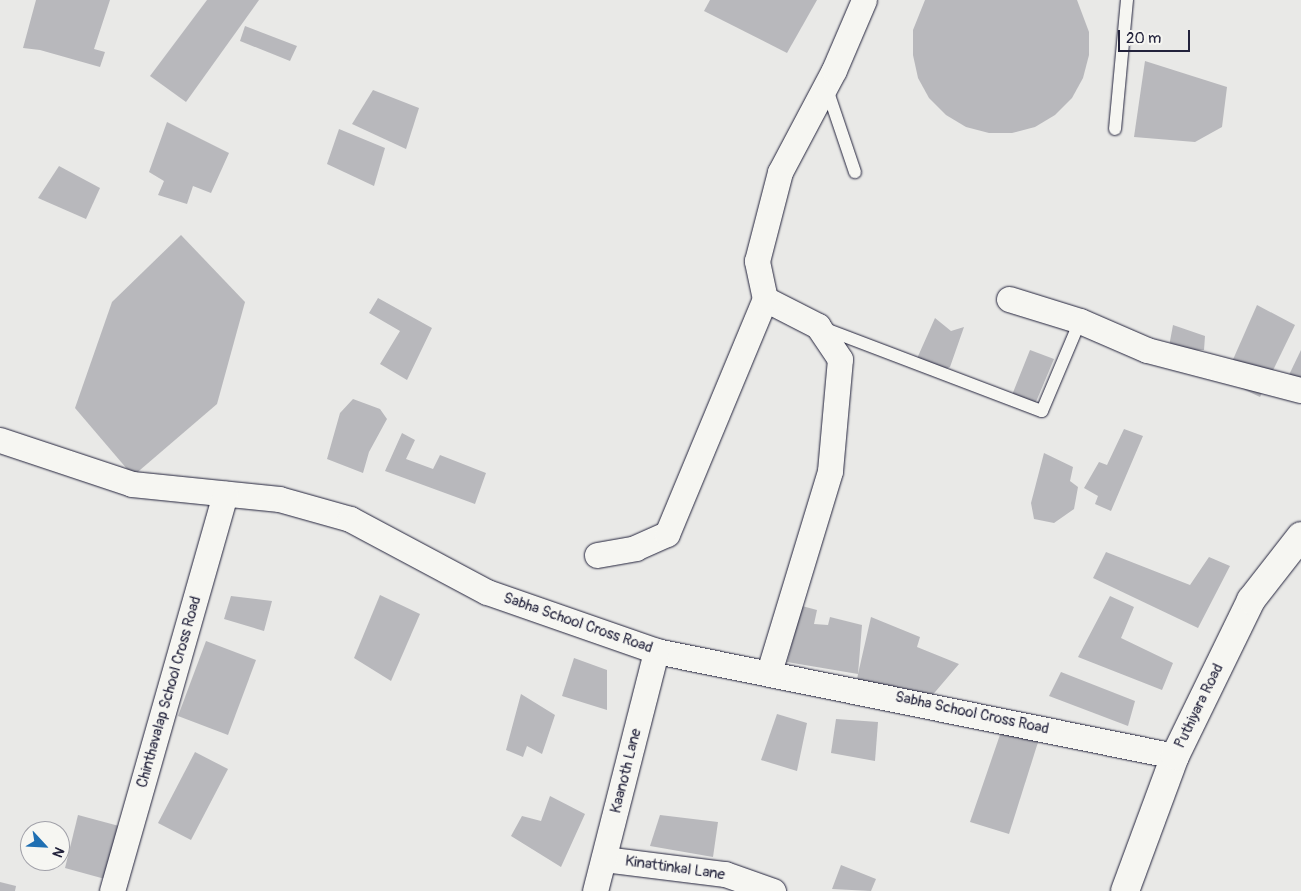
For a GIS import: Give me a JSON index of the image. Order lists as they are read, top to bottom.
{
  "streets": {
    "main road": ["Puthiyara Road"],
    "street": [
      "Sabha School Cross Road",
      "Chinthavalap School Cross Road",
      "Kaanoth Lane",
      "Kinattinkal Lane"
    ]
  },
  "crossings": [
    ["Sabha School Cross Road", "Chinthavalap School Cross Road"],
    ["Sabha School Cross Road", "Puthiyara Road"],
    ["Sabha School Cross Road", "Kaanoth Lane"],
    ["Kaanoth Lane", "Kinattinkal Lane"]
  ],
  "scale_bar": "20 m",
  "north": "bottom right"
}
